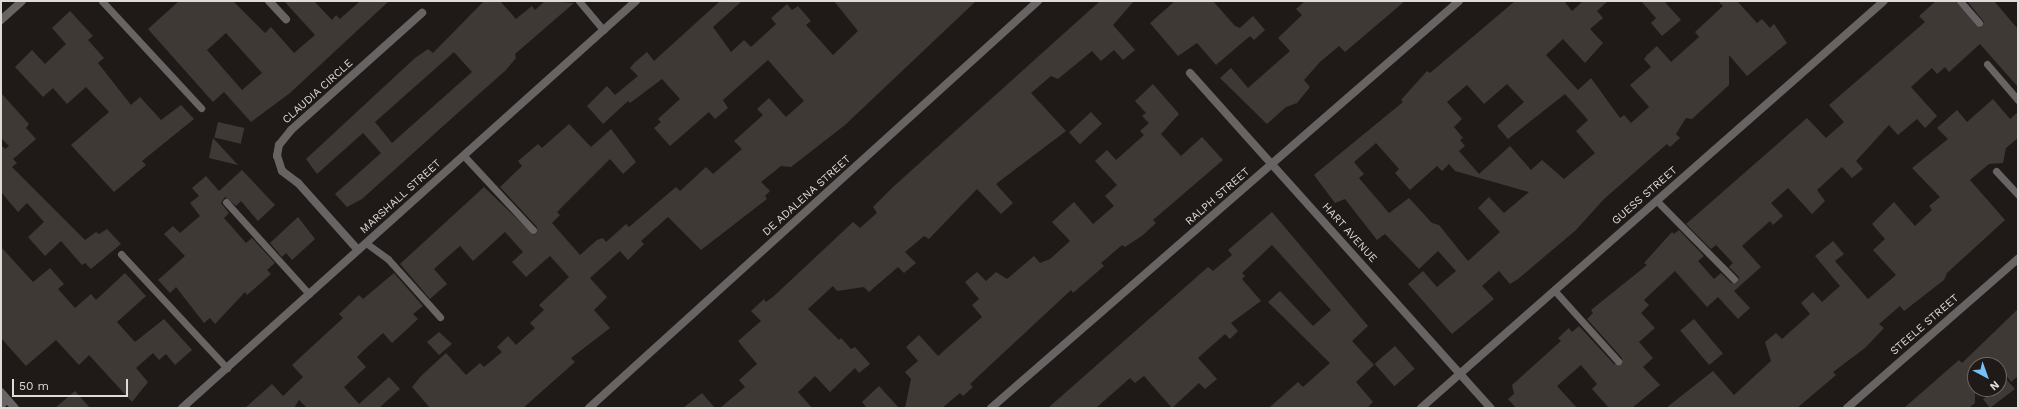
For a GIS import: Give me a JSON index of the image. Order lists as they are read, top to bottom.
{
  "streets": {
    "street": [
      "CLAUDIA CIRCLE",
      "DE ADALENA STREET",
      "GUESS STREET",
      "MARSHALL STREET",
      "RALPH STREET",
      "HART AVENUE",
      "STEELE STREET"
    ]
  },
  "crossings": [
    ["CLAUDIA CIRCLE", "MARSHALL STREET"],
    ["GUESS STREET", "HART AVENUE"],
    ["RALPH STREET", "HART AVENUE"]
  ],
  "scale_bar": "50 m",
  "north": "bottom right"
}
